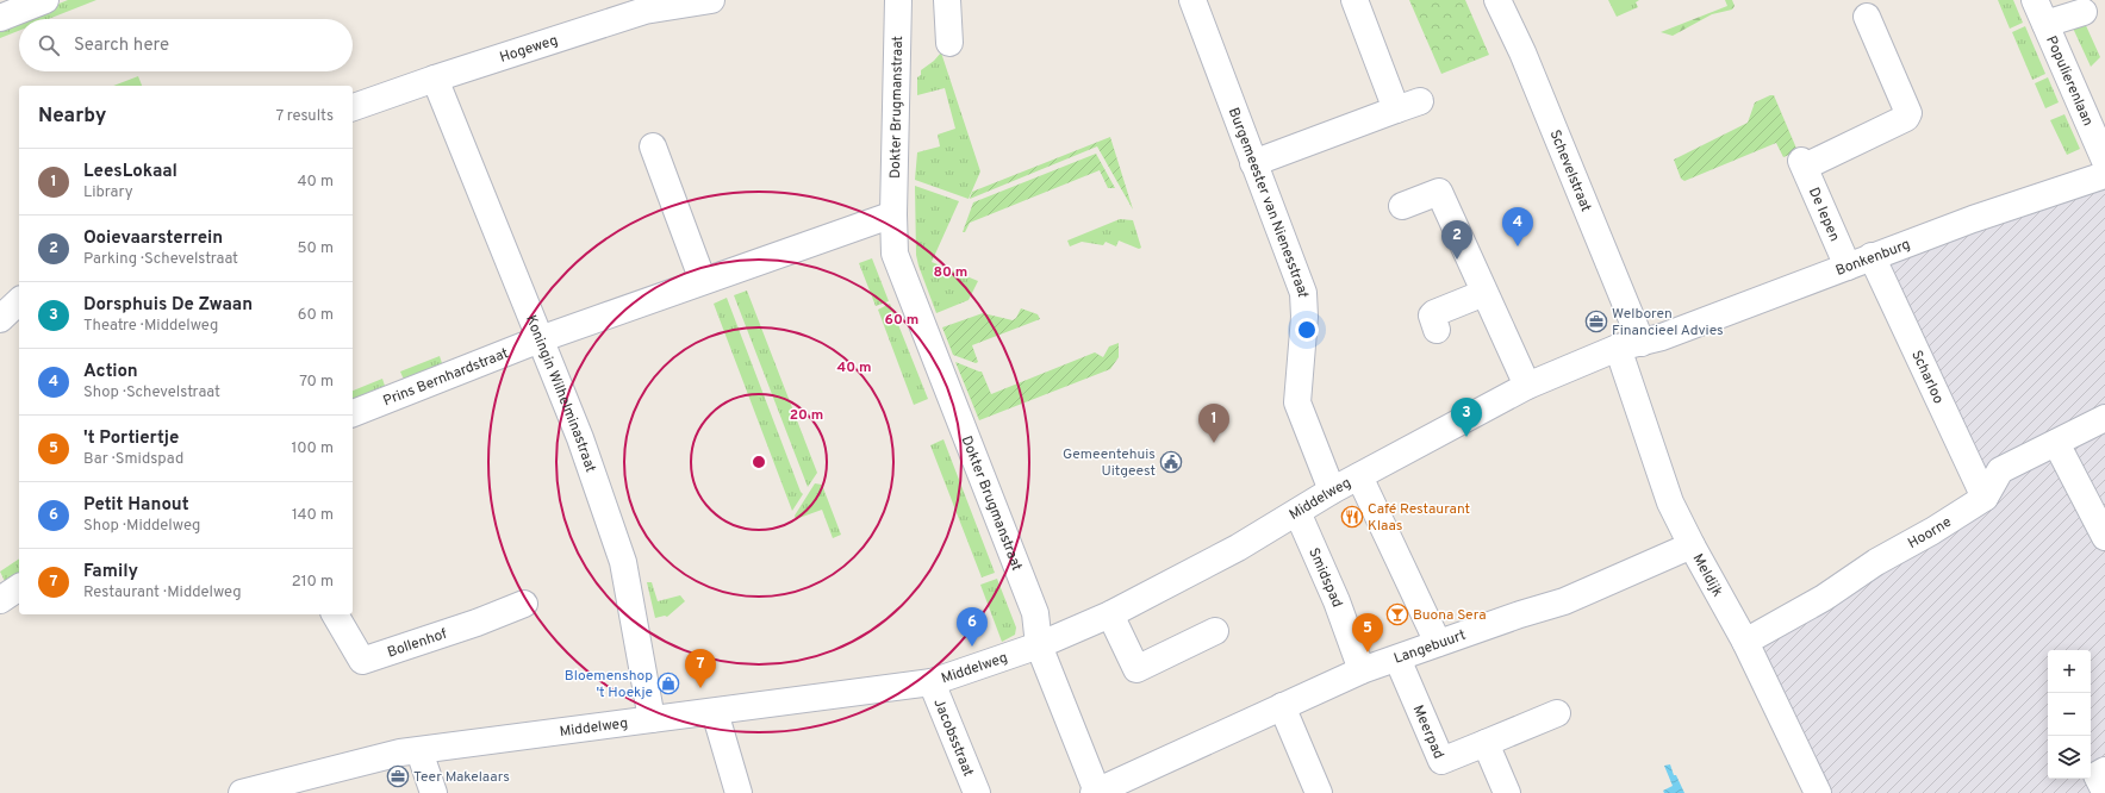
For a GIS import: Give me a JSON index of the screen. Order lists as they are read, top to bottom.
{
  "streets": {
    "street": [
      "Hogeweg",
      "Populierenlaan",
      "Dokter Brugmanstraat",
      "Schevelstraat",
      "Burgemeester van Nienesstraat",
      "De Iepen",
      "Bonkenburg",
      "Prins Bernhardstraat",
      "Scharloo",
      "Koningin Wilhelminastraat",
      "Middelweg",
      "Hoorne",
      "Meldijk",
      "Smidspad",
      "Bollenhof",
      "Langebuurt",
      "Meerpad",
      "Jacobsstraat"
    ]
  },
  "crossings": [
    ["Hogeweg", "Koningin Wilhelminastraat"],
    ["Dokter Brugmanstraat", "Middelweg"],
    ["Dokter Brugmanstraat", "Langebuurt"],
    ["Schevelstraat", "Bonkenburg"],
    ["Schevelstraat", "Middelweg"],
    ["Schevelstraat", "Meldijk"],
    ["Burgemeester van Nienesstraat", "Middelweg"],
    ["De Iepen", "Bonkenburg"],
    ["Bonkenburg", "Scharloo"],
    ["Bonkenburg", "Middelweg"],
    ["Bonkenburg", "Meldijk"],
    ["Prins Bernhardstraat", "Koningin Wilhelminastraat"],
    ["Scharloo", "Hoorne"],
    ["Koningin Wilhelminastraat", "Middelweg"],
    ["Middelweg", "Meldijk"],
    ["Middelweg", "Smidspad"],
    ["Middelweg", "Jacobsstraat"],
    ["Hoorne", "Meldijk"],
    ["Meldijk", "Langebuurt"],
    ["Smidspad", "Langebuurt"],
    ["Langebuurt", "Meerpad"]
  ],
  "places": {
    "office": ["Welboren Financieel Advies", "Teer Makelaars"],
    "public building": ["Gemeentehuis Uitgeest"],
    "restaurant": ["Café Restaurant Klaas"],
    "bar": ["Buona Sera"],
    "shop": ["Bloemenshop 't Hoekje"]
  },
  "page": {
    "search": "Search here",
    "heading": ["Nearby", "7 results"],
    "list": [
      {
        "mark": "1",
        "name": "LeesLokaal",
        "note": "Library",
        "value": "40 m"
      },
      {
        "mark": "2",
        "name": "Ooievaarsterrein",
        "note": "Parking · Schevelstraat",
        "value": "50 m"
      },
      {
        "mark": "3",
        "name": "Dorsphuis De Zwaan",
        "note": "Theatre · Middelweg",
        "value": "60 m"
      },
      {
        "mark": "4",
        "name": "Action",
        "note": "Shop · Schevelstraat",
        "value": "70 m"
      },
      {
        "mark": "5",
        "name": "'t Portiertje",
        "note": "Bar · Smidspad",
        "value": "100 m"
      },
      {
        "mark": "6",
        "name": "Petit Hanout",
        "note": "Shop · Middelweg",
        "value": "140 m"
      },
      {
        "mark": "7",
        "name": "Family",
        "note": "Restaurant · Middelweg",
        "value": "210 m"
      }
    ],
    "pins": [
      "4",
      "2",
      "3",
      "1",
      "6",
      "5",
      "7"
    ],
    "map_buttons": ["+", "−"]
  },
  "rings": [
    "80 m",
    "60 m",
    "40 m",
    "20 m"
  ]
}
